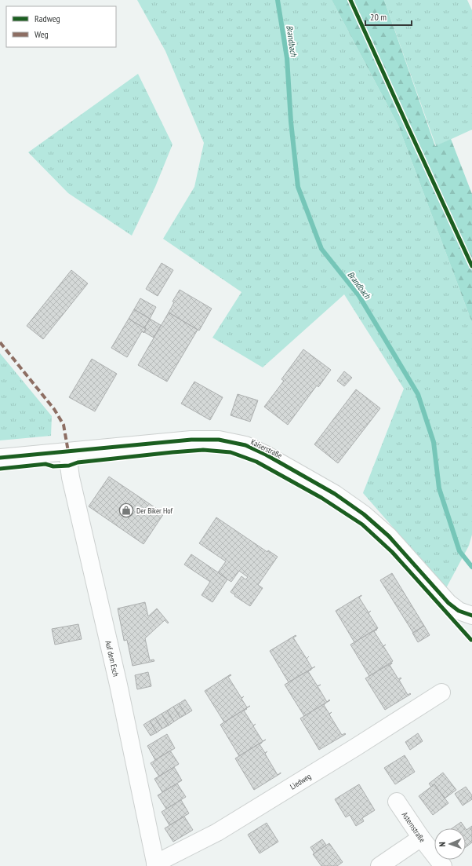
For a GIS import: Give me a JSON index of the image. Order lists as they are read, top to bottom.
{
  "streets": {
    "street": [
      "Kaiserstraße",
      "Auf dem Esch",
      "Liedweg",
      "Asternstraße"
    ]
  },
  "crossings": [
    ["Kaiserstraße", "Auf dem Esch"],
    ["Auf dem Esch", "Liedweg"]
  ],
  "water": ["Brandbach"],
  "places": {
    "shop": ["Der Biker Hof"]
  },
  "legend": ["Radweg", "Weg"],
  "scale_bar": "20 m",
  "north": "left"
}
